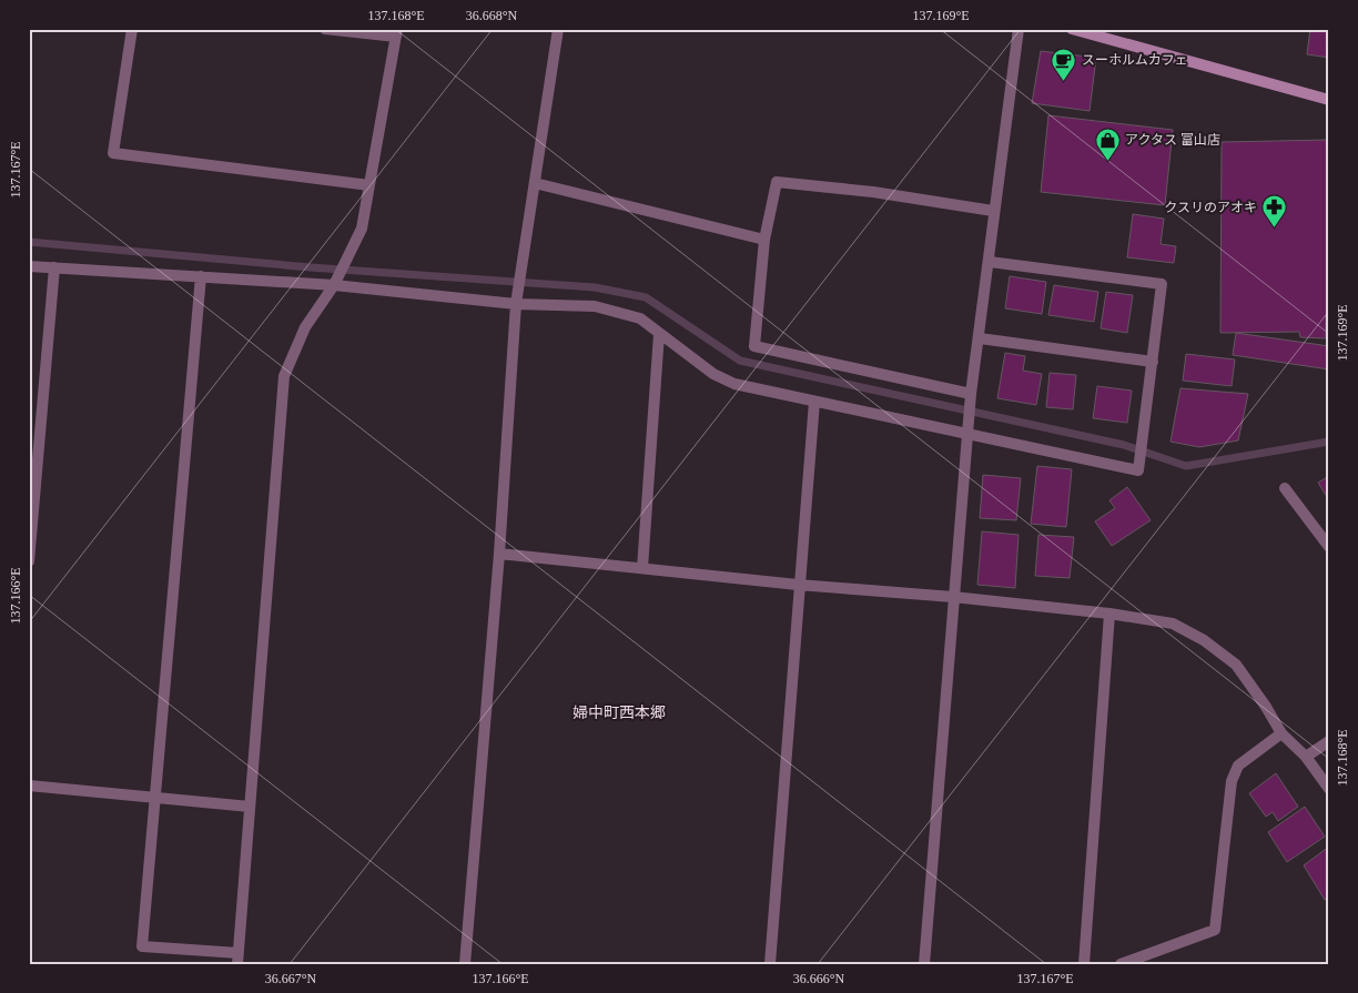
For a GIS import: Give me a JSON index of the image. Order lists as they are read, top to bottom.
{
  "districts": ["婦中町西本郷"],
  "places": {
    "cafe": ["スーホルムカフェ"],
    "shop": ["アクタス 富山店"],
    "pharmacy": ["クスリのアオキ"]
  },
  "coordinates": [
    "137.168°E",
    "36.668°N",
    "137.169°E",
    "137.167°E",
    "137.166°E",
    "36.667°N",
    "36.666°N"
  ]
}
